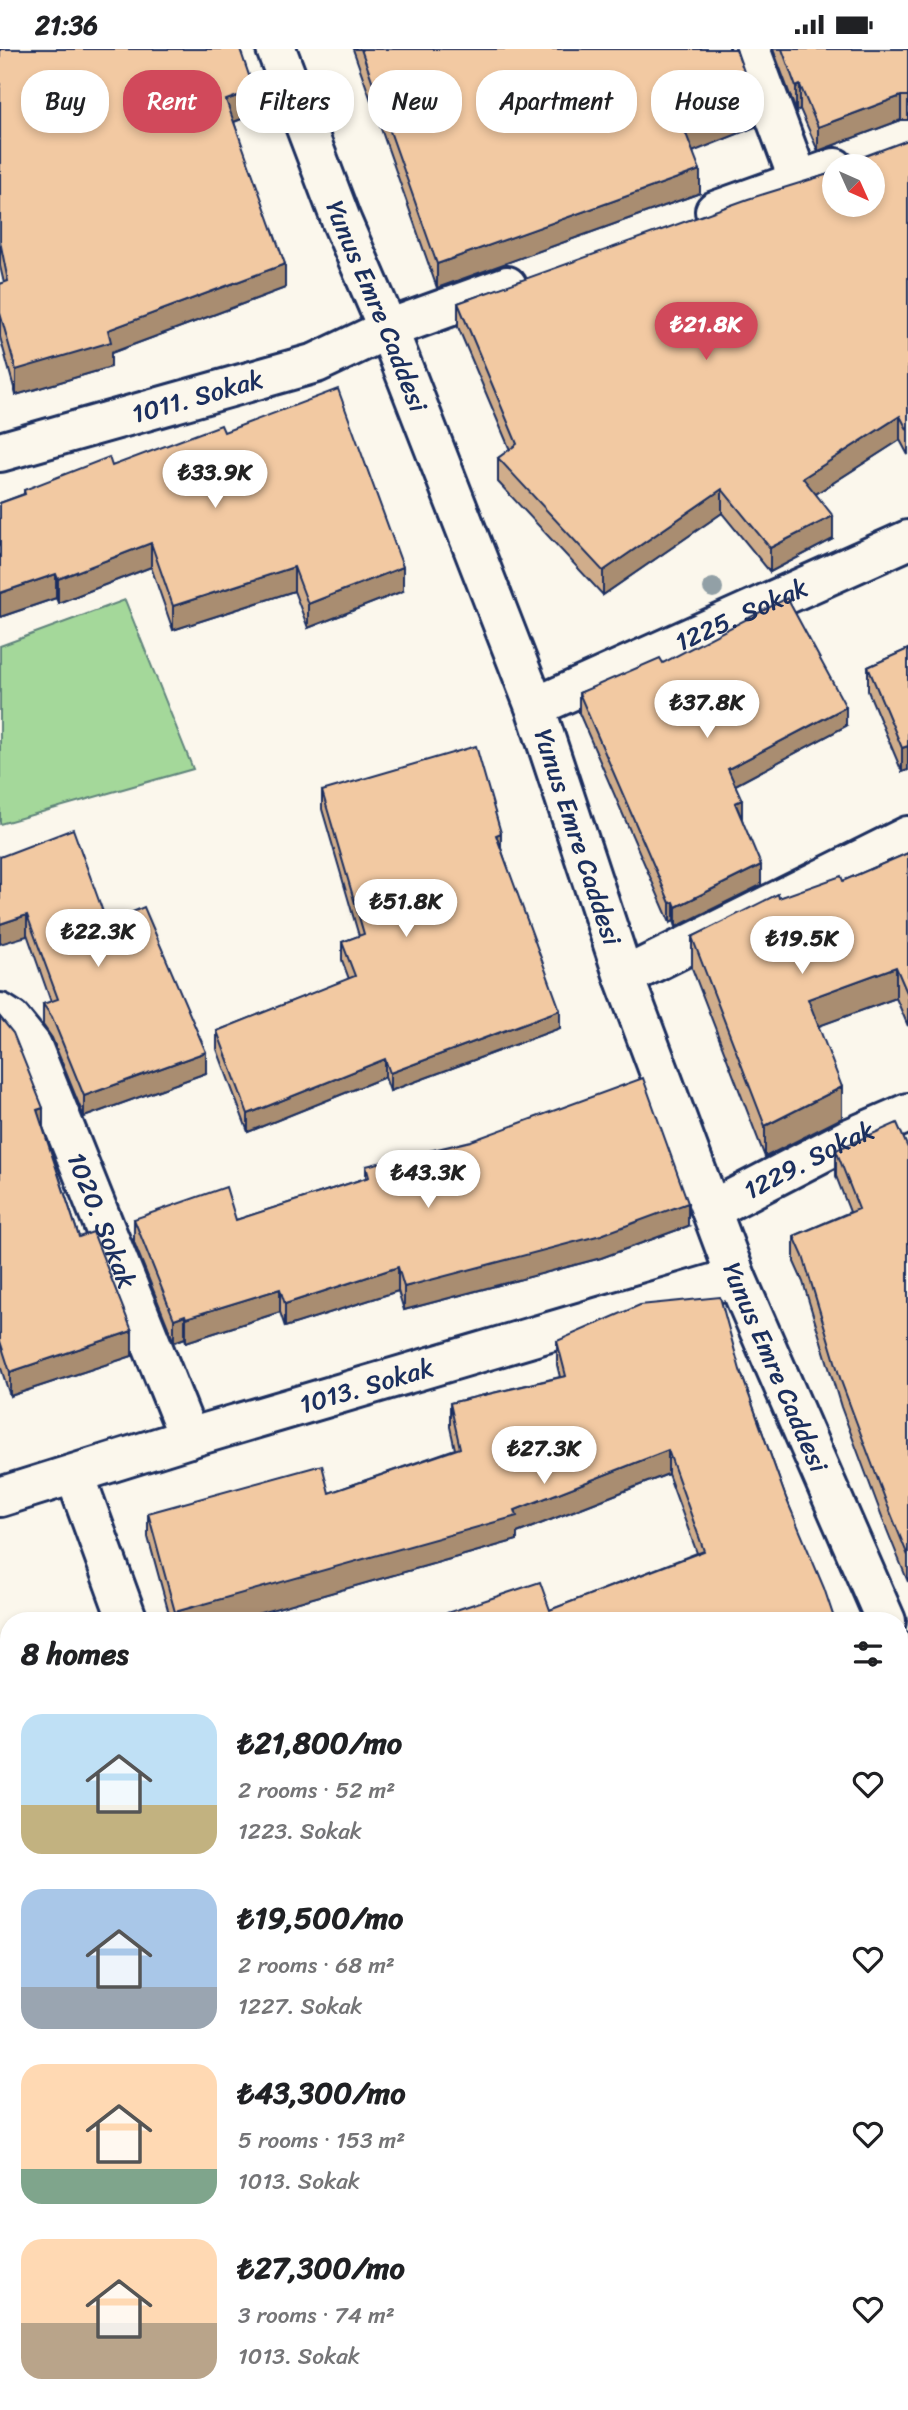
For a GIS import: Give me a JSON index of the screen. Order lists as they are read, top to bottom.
{
  "streets": {
    "street": [
      "Yunus Emre Caddesi",
      "1011. Sokak",
      "1225. Sokak",
      "1229. Sokak",
      "1020. Sokak",
      "1013. Sokak"
    ]
  },
  "crossings": [
    ["Yunus Emre Caddesi", "1011. Sokak"],
    ["Yunus Emre Caddesi", "1225. Sokak"],
    ["Yunus Emre Caddesi", "1229. Sokak"],
    ["Yunus Emre Caddesi", "1013. Sokak"],
    ["1020. Sokak", "1013. Sokak"]
  ],
  "north": "bottom right",
  "page": {
    "status": "21:36",
    "chip": [
      "Buy",
      "Rent",
      "Filters",
      "New",
      "Apartment",
      "House"
    ],
    "price": [
      "₺21.8K",
      "₺33.9K",
      "₺37.8K",
      "₺51.8K",
      "₺22.3K",
      "₺19.5K",
      "₺43.3K",
      "₺27.3K"
    ],
    "heading": "8 homes",
    "list": [
      {
        "name": "₺21,800/mo",
        "note": "2 rooms · 52 m² · 1223. Sokak"
      },
      {
        "name": "₺19,500/mo",
        "note": "2 rooms · 68 m² · 1227. Sokak"
      },
      {
        "name": "₺43,300/mo",
        "note": "5 rooms · 153 m² · 1013. Sokak"
      },
      {
        "name": "₺27,300/mo",
        "note": "3 rooms · 74 m² · 1013. Sokak"
      }
    ]
  }
}
